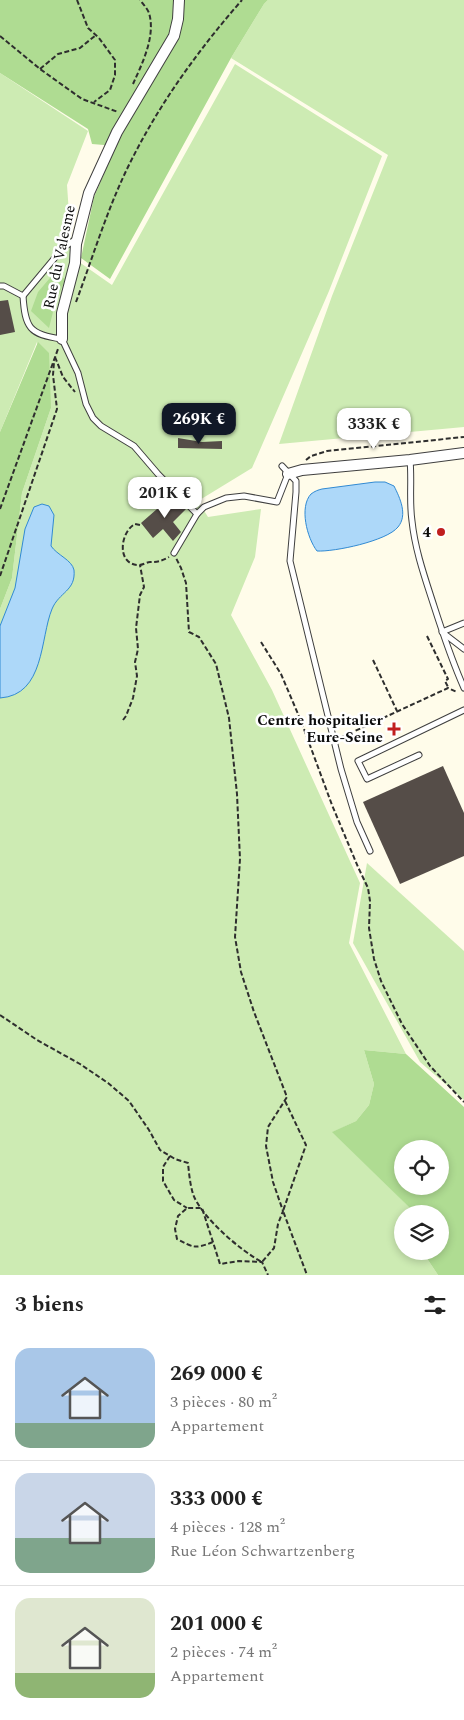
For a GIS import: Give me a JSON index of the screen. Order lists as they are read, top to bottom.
{
  "streets": {
    "street": ["Rue du Valesme"]
  },
  "places": {
    "other": ["4"],
    "health": ["Centre hospitalier Eure-Seine"]
  },
  "page": {
    "price": ["269K €", "333K €", "201K €"],
    "heading": "3 biens",
    "list": [
      {
        "name": "269 000 €",
        "note": "3 pièces · 80 m² · Appartement"
      },
      {
        "name": "333 000 €",
        "note": "4 pièces · 128 m² · Rue Léon Schwartzenberg"
      },
      {
        "name": "201 000 €",
        "note": "2 pièces · 74 m² · Appartement"
      }
    ]
  }
}
